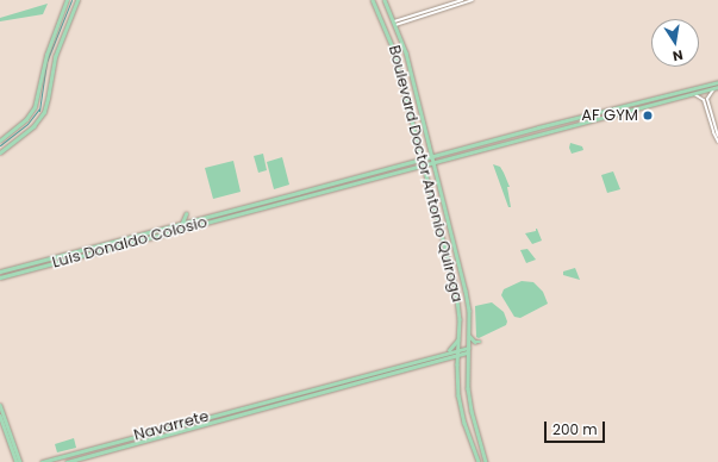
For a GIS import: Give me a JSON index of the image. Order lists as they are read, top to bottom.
{
  "streets": {
    "main road": ["Boulevard Doctor Antonio Quiroga", "Luis Donaldo Colosio", "Navarrete"]
  },
  "crossings": [
    ["Boulevard Doctor Antonio Quiroga", "Luis Donaldo Colosio"],
    ["Boulevard Doctor Antonio Quiroga", "Navarrete"]
  ],
  "places": ["AF GYM"],
  "scale_bar": "200 m",
  "north": "bottom"
}
